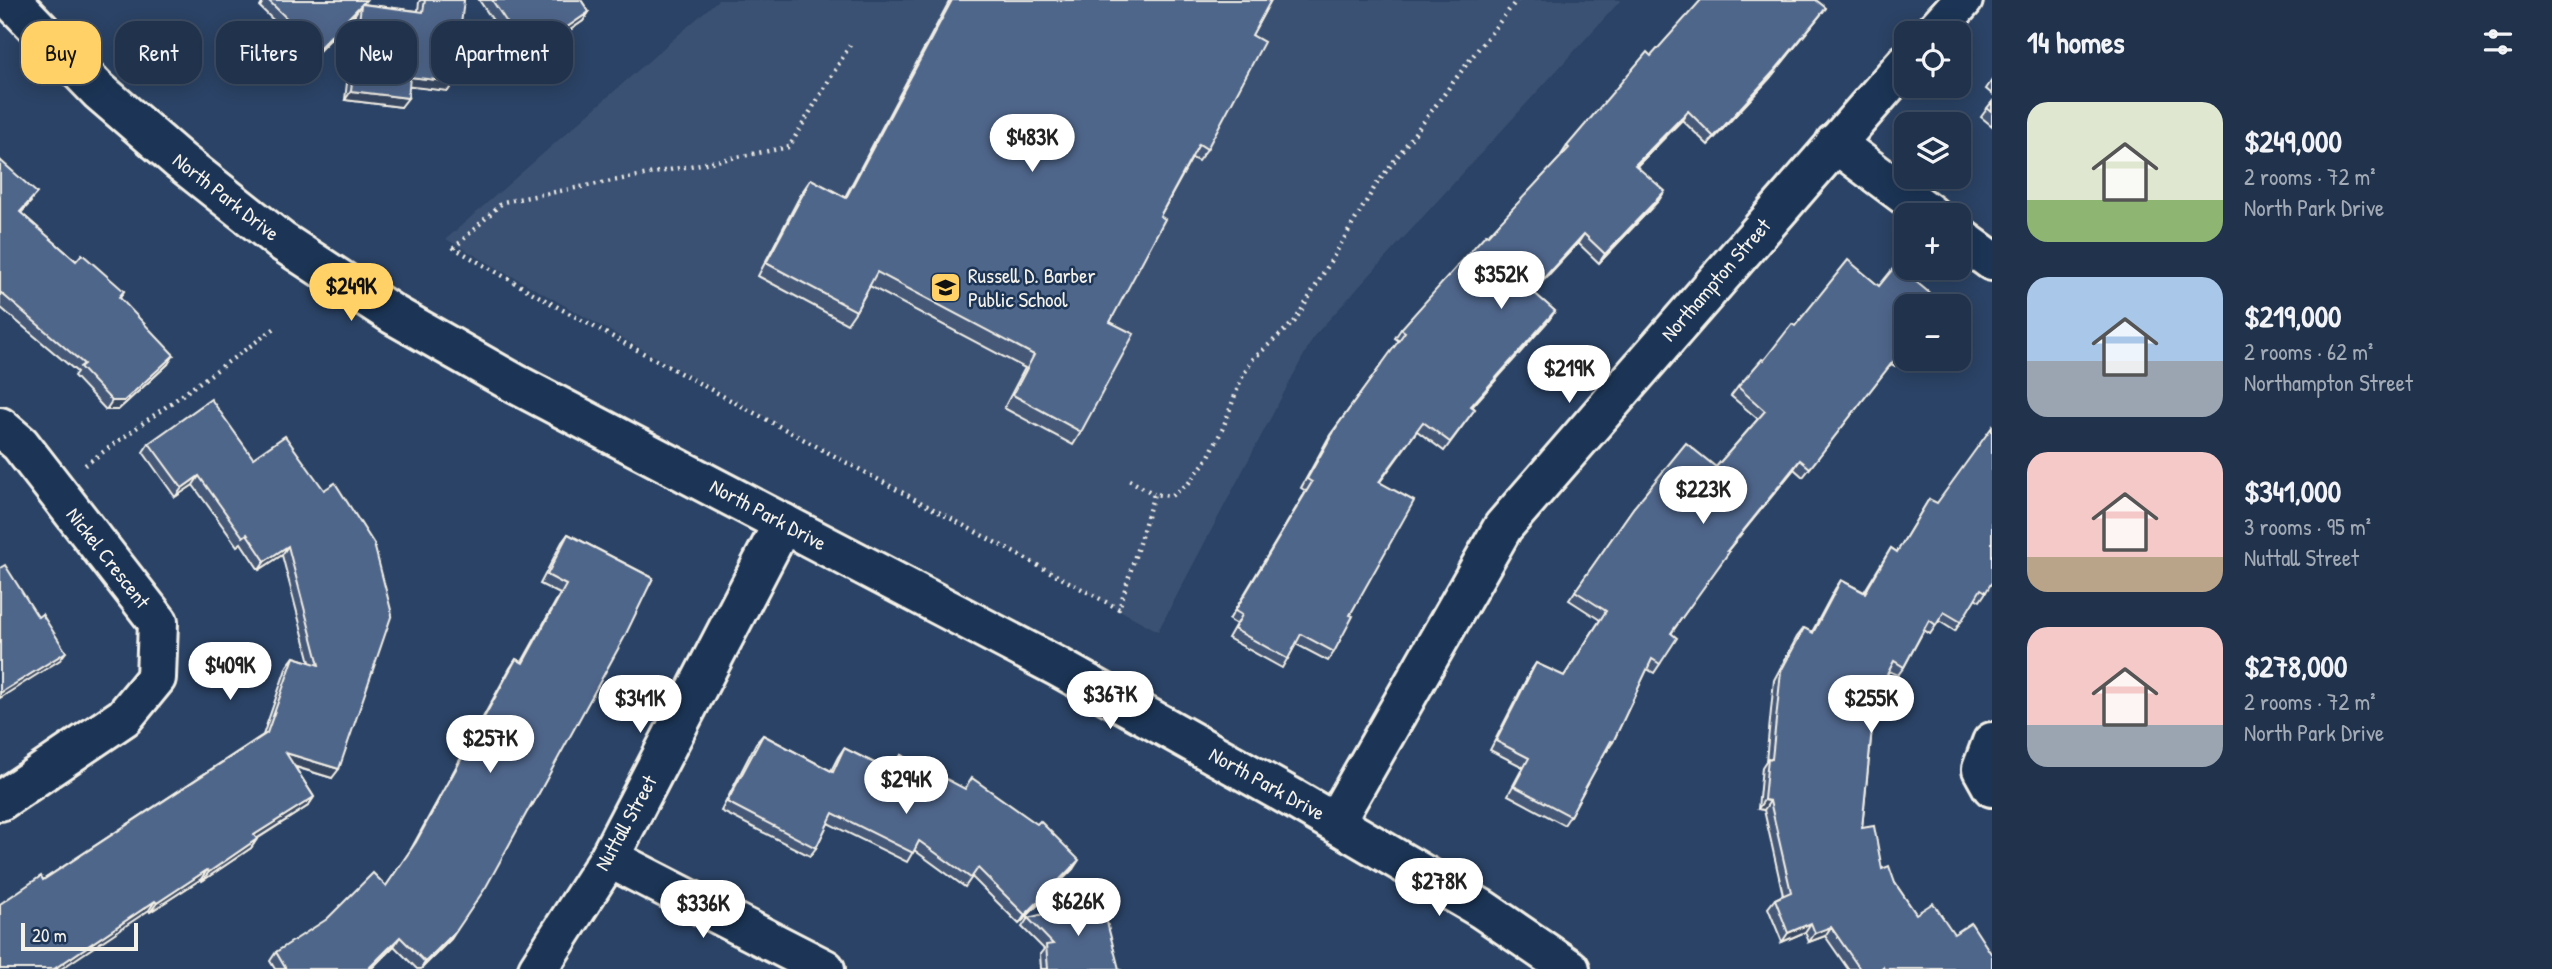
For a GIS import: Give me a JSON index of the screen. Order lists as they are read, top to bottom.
{
  "streets": {
    "street": [
      "North Park Drive",
      "Northampton Street",
      "Nickel Crescent",
      "Nuttall Street"
    ]
  },
  "crossings": [
    ["North Park Drive", "Northampton Street"],
    ["North Park Drive", "Nuttall Street"]
  ],
  "places": {
    "school or university": ["Russell D. Barber Public School"]
  },
  "scale_bar": "20 m",
  "page": {
    "heading": "14 homes",
    "map_buttons": ["+", "−"],
    "chip": [
      "Buy",
      "Rent",
      "Filters",
      "New",
      "Apartment"
    ],
    "list": [
      {
        "name": "$249,000",
        "note": "2 rooms · 72 m² · North Park Drive"
      },
      {
        "name": "$219,000",
        "note": "2 rooms · 62 m² · Northampton Street"
      },
      {
        "name": "$341,000",
        "note": "3 rooms · 95 m² · Nuttall Street"
      },
      {
        "name": "$278,000",
        "note": "2 rooms · 72 m² · North Park Drive"
      }
    ],
    "price": [
      "$483K",
      "$352K",
      "$249K",
      "$219K",
      "$223K",
      "$409K",
      "$367K",
      "$341K",
      "$255K",
      "$257K",
      "$294K",
      "$278K",
      "$626K",
      "$336K"
    ],
    "scale": "20 m"
  }
}
